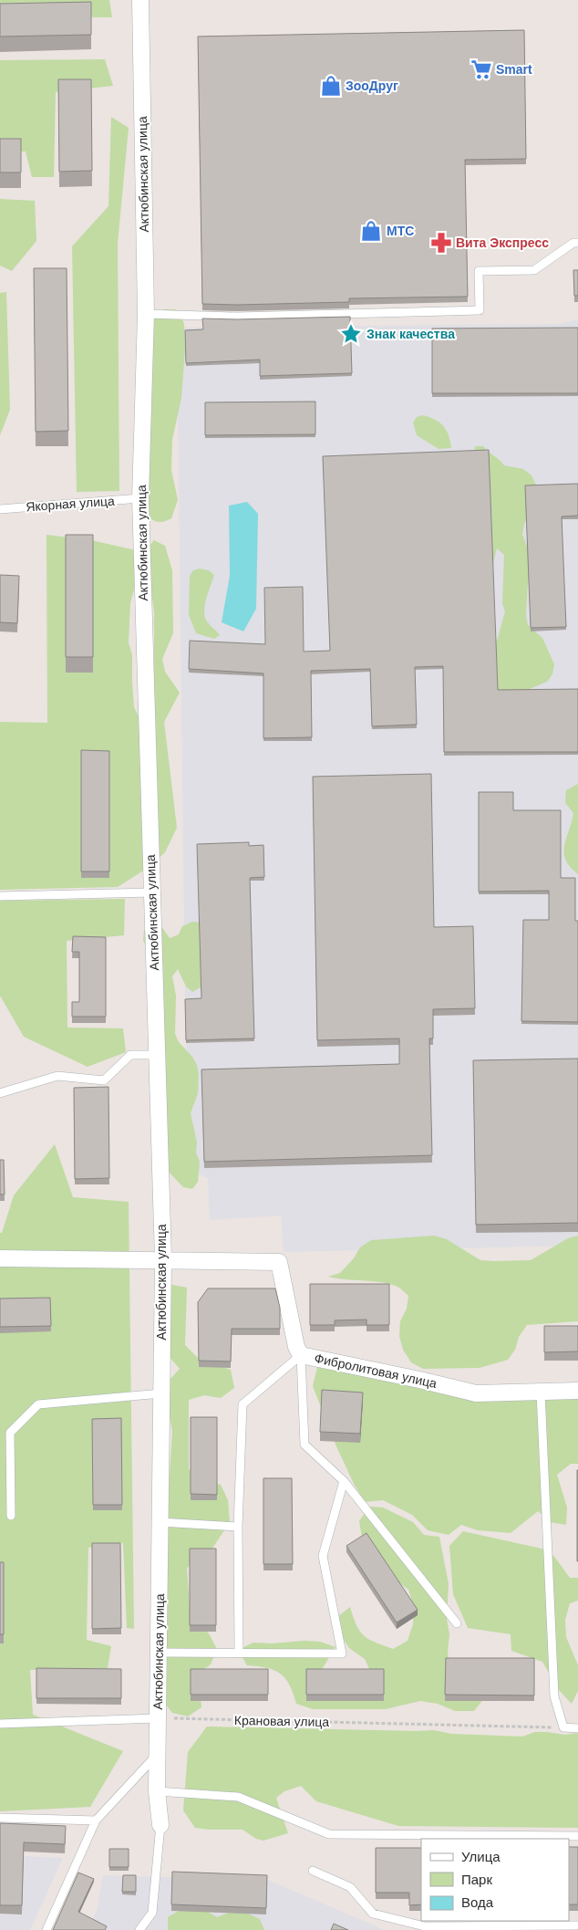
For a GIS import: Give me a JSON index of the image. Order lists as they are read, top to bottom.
{
  "streets": {
    "street": ["Актюбинская улица", "Фибролитовая улица"],
    "lane": ["Якорная улица"],
    "path": ["Крановая улица"]
  },
  "crossings": [
    ["Актюбинская улица", "Якорная улица"],
    ["Актюбинская улица", "Фибролитовая улица"],
    ["Актюбинская улица", "Крановая улица"]
  ],
  "places": {
    "supermarket": ["Smart"],
    "shop": ["ЗооДруг", "МТС"],
    "pharmacy": ["Вита Экспресс"],
    "place": ["Знак качества"]
  },
  "legend": ["Улица", "Парк", "Вода"]
}
